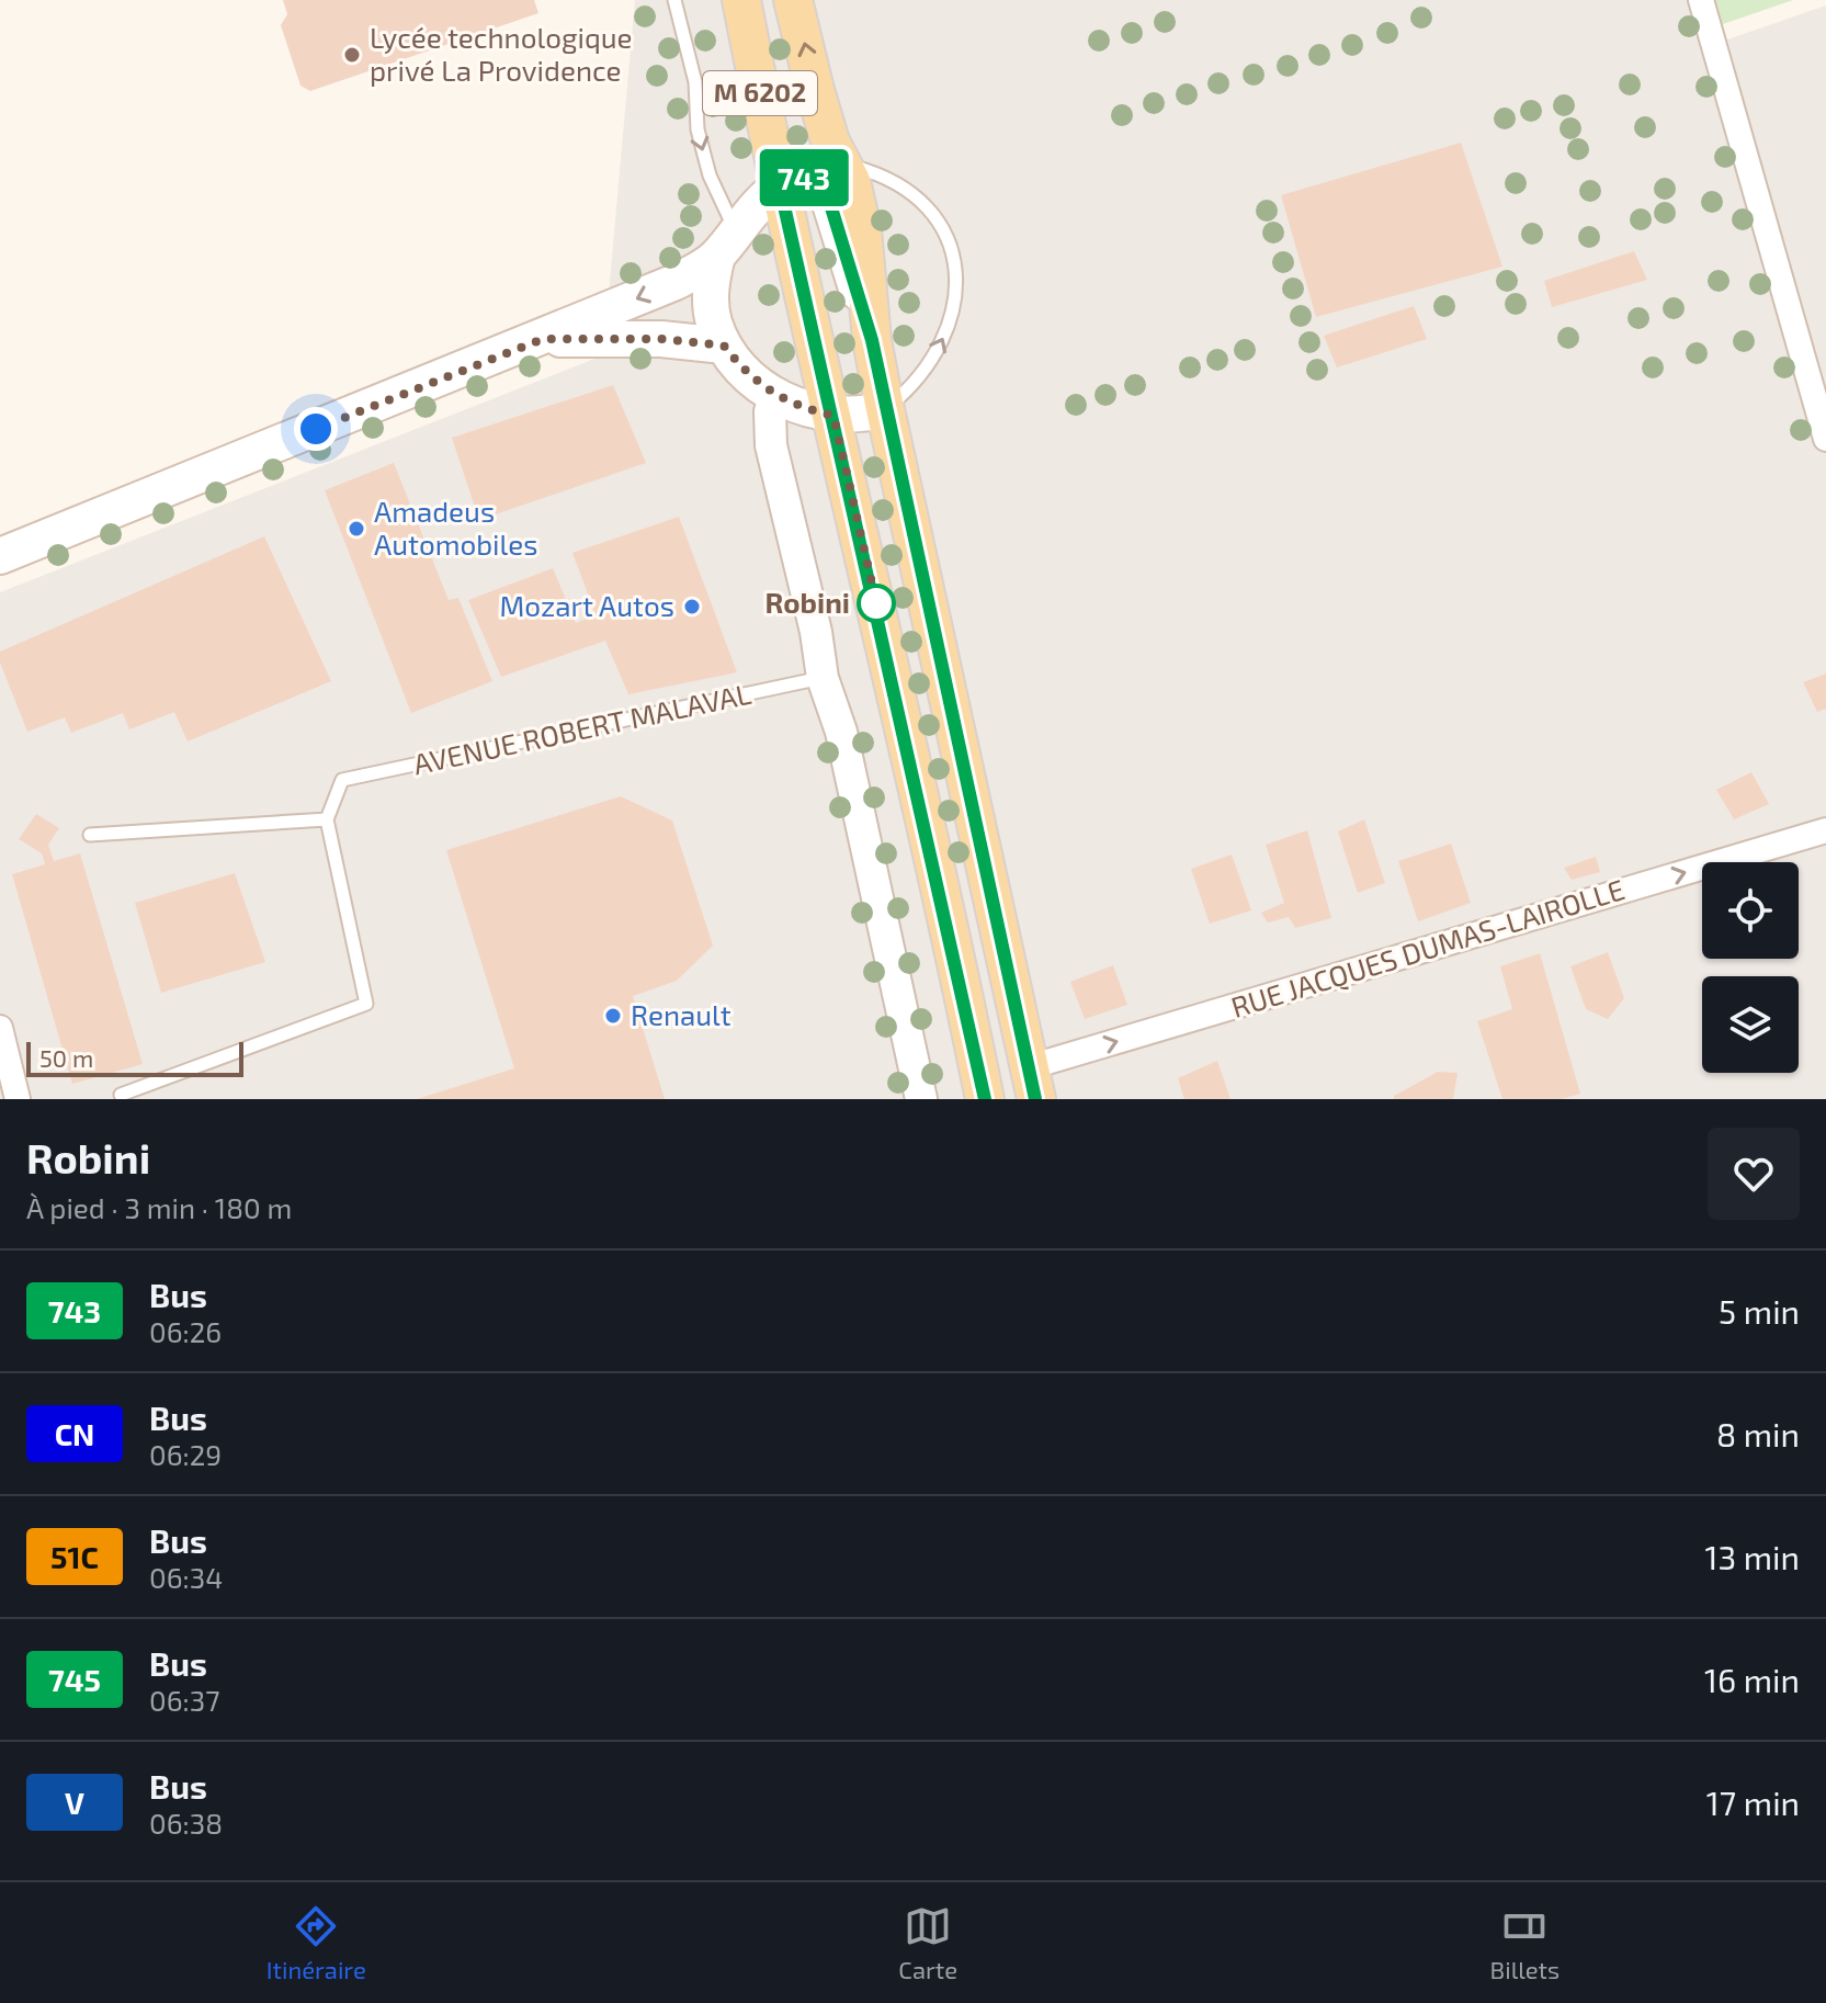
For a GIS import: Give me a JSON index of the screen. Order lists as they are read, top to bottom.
{
  "streets": {
    "main road": ["M 6202"],
    "street": ["RUE JACQUES DUMAS-LAIROLLE"],
    "lane": ["AVENUE ROBERT MALAVAL"]
  },
  "crossings": [
    ["M 6202", "RUE JACQUES DUMAS-LAIROLLE"]
  ],
  "one_way": ["RUE JACQUES DUMAS-LAIROLLE"],
  "places": [
    "Lycée technologique privé La Providence",
    "Amadeus Automobiles",
    "Robini",
    "Mozart Autos",
    "Renault"
  ],
  "lines": ["bus line 743"],
  "scale_bar": "50 m",
  "page": {
    "on_map": "743",
    "scale": "50 m",
    "heading": ["Robini", "À pied · 3 min · 180 m"],
    "list": [
      {
        "mark": "743",
        "name": "Bus",
        "note": "06:26",
        "value": "5 min"
      },
      {
        "mark": "CN",
        "name": "Bus",
        "note": "06:29",
        "value": "8 min"
      },
      {
        "mark": "51C",
        "name": "Bus",
        "note": "06:34",
        "value": "13 min"
      },
      {
        "mark": "745",
        "name": "Bus",
        "note": "06:37",
        "value": "16 min"
      },
      {
        "mark": "V",
        "name": "Bus",
        "note": "06:38",
        "value": "17 min"
      }
    ],
    "tabs": ["Itinéraire", "Carte", "Billets"]
  }
}
